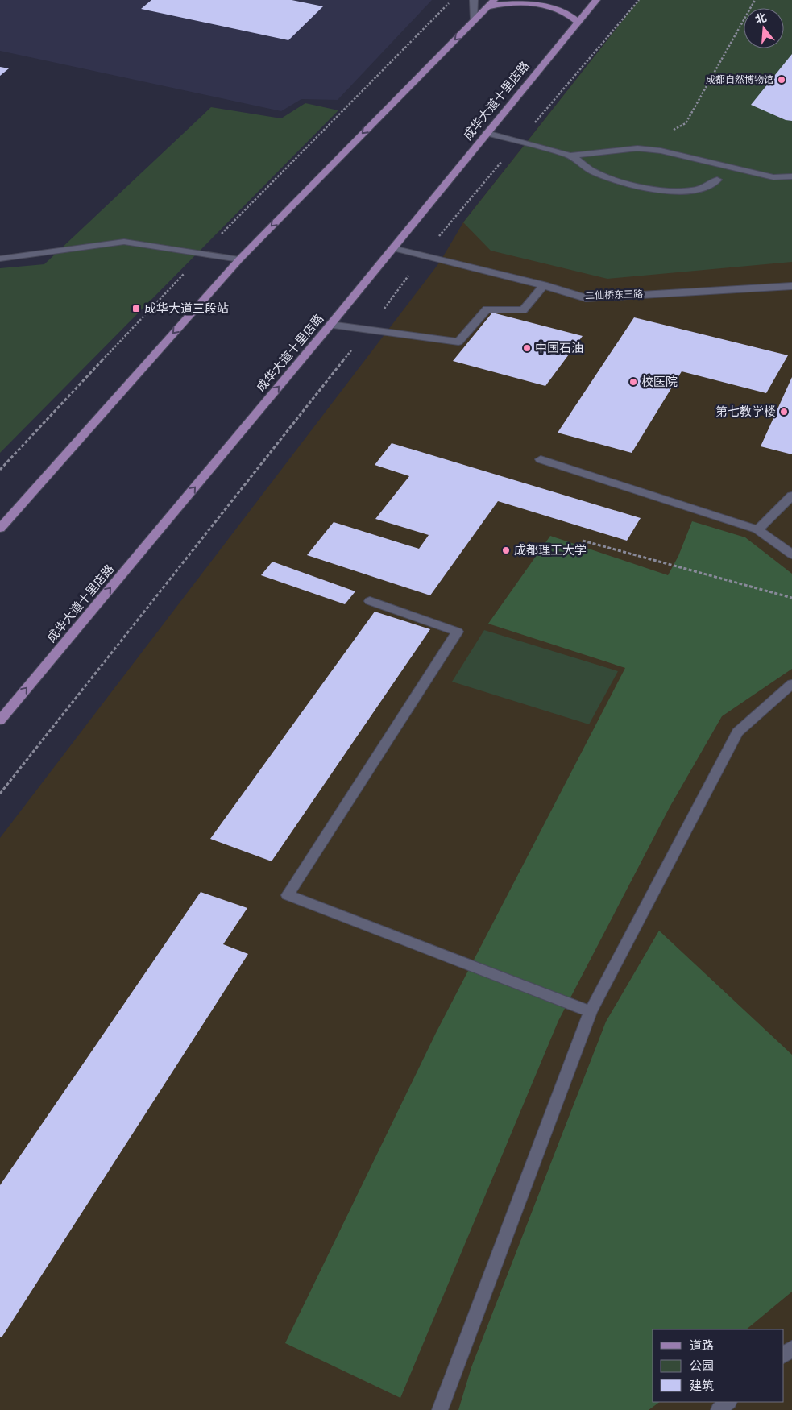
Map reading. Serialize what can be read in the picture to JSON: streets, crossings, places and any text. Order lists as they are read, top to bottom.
{
  "streets": {
    "main road": ["成华大道十里店路"],
    "street": ["二仙桥东三路"]
  },
  "crossings": [
    ["成华大道十里店路", "二仙桥东三路"]
  ],
  "one_way": ["成华大道十里店路"],
  "places": {
    "other": [
      "成都自然博物馆",
      "中国石油",
      "校医院",
      "第七教学楼",
      "成都理工大学"
    ],
    "transit": ["成华大道三段站"]
  },
  "legend": ["道路", "公园", "建筑"],
  "north": "top"
}
